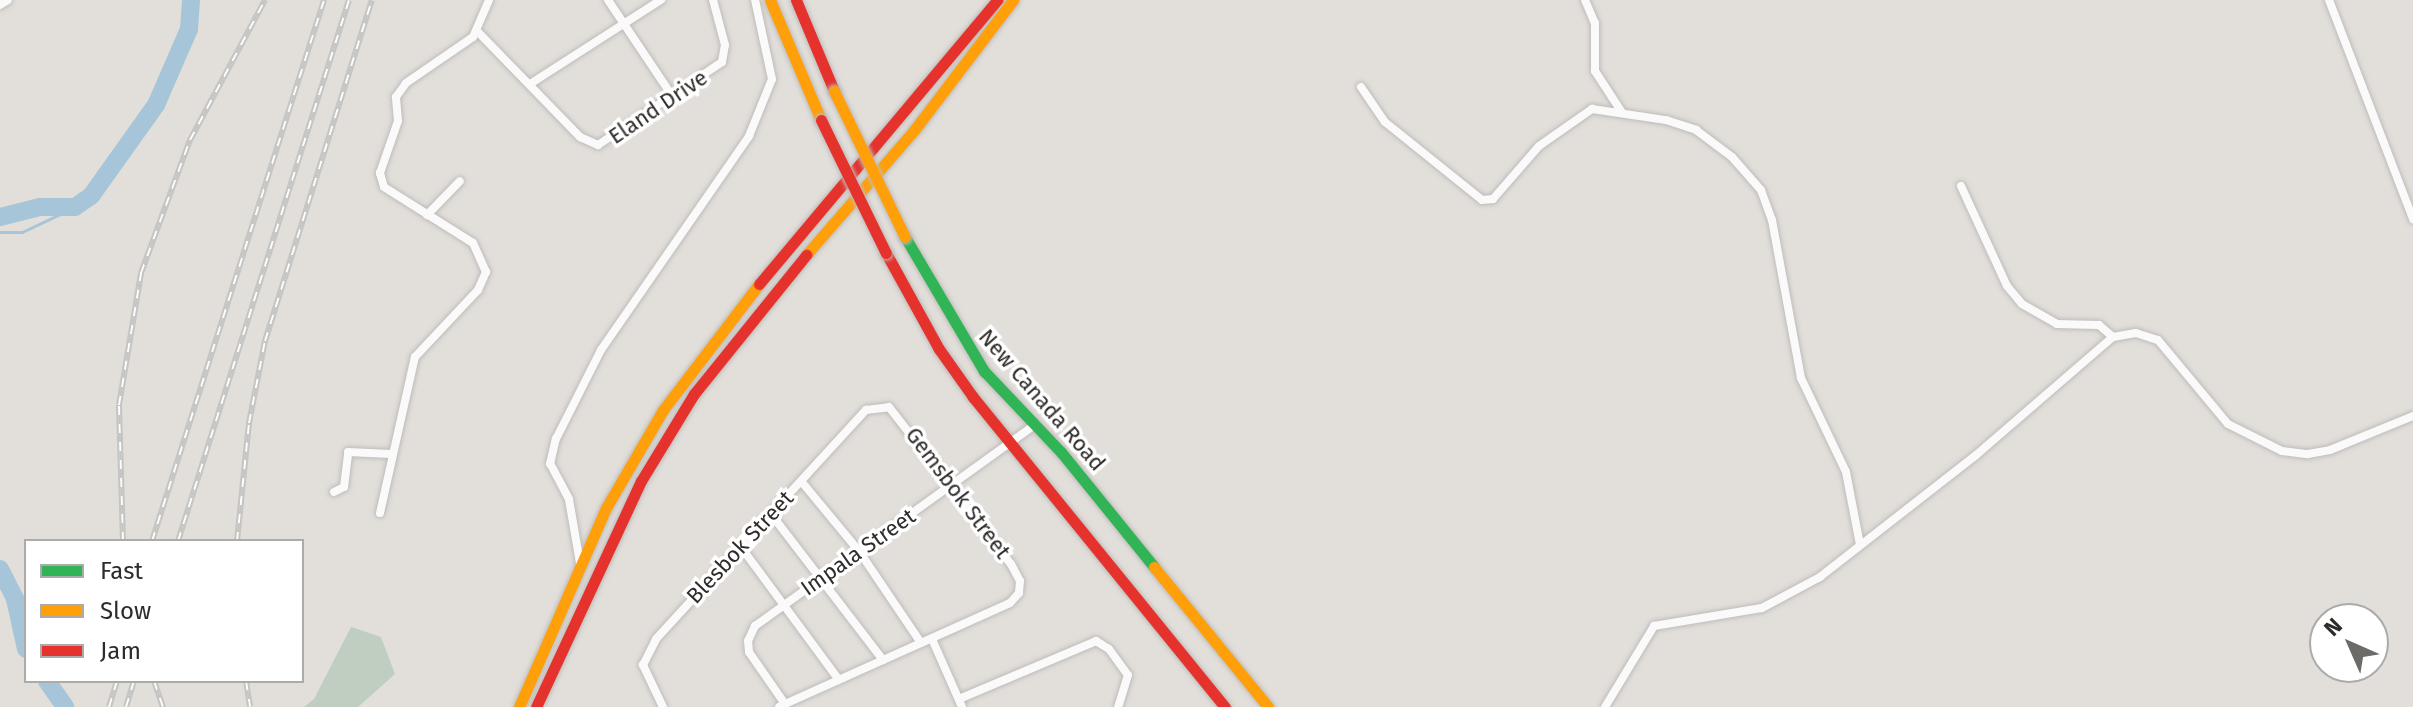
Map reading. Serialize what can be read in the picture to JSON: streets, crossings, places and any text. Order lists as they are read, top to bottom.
{
  "streets": {
    "main road": ["New Canada Road"],
    "street": [
      "Eland Drive",
      "Gemsbok Street",
      "Blesbok Street",
      "Impala Street"
    ]
  },
  "crossings": [
    ["New Canada Road", "Impala Street"],
    ["Gemsbok Street", "Blesbok Street"],
    ["Gemsbok Street", "Impala Street"]
  ],
  "legend": ["Fast", "Slow", "Jam"],
  "north": "top left"
}
